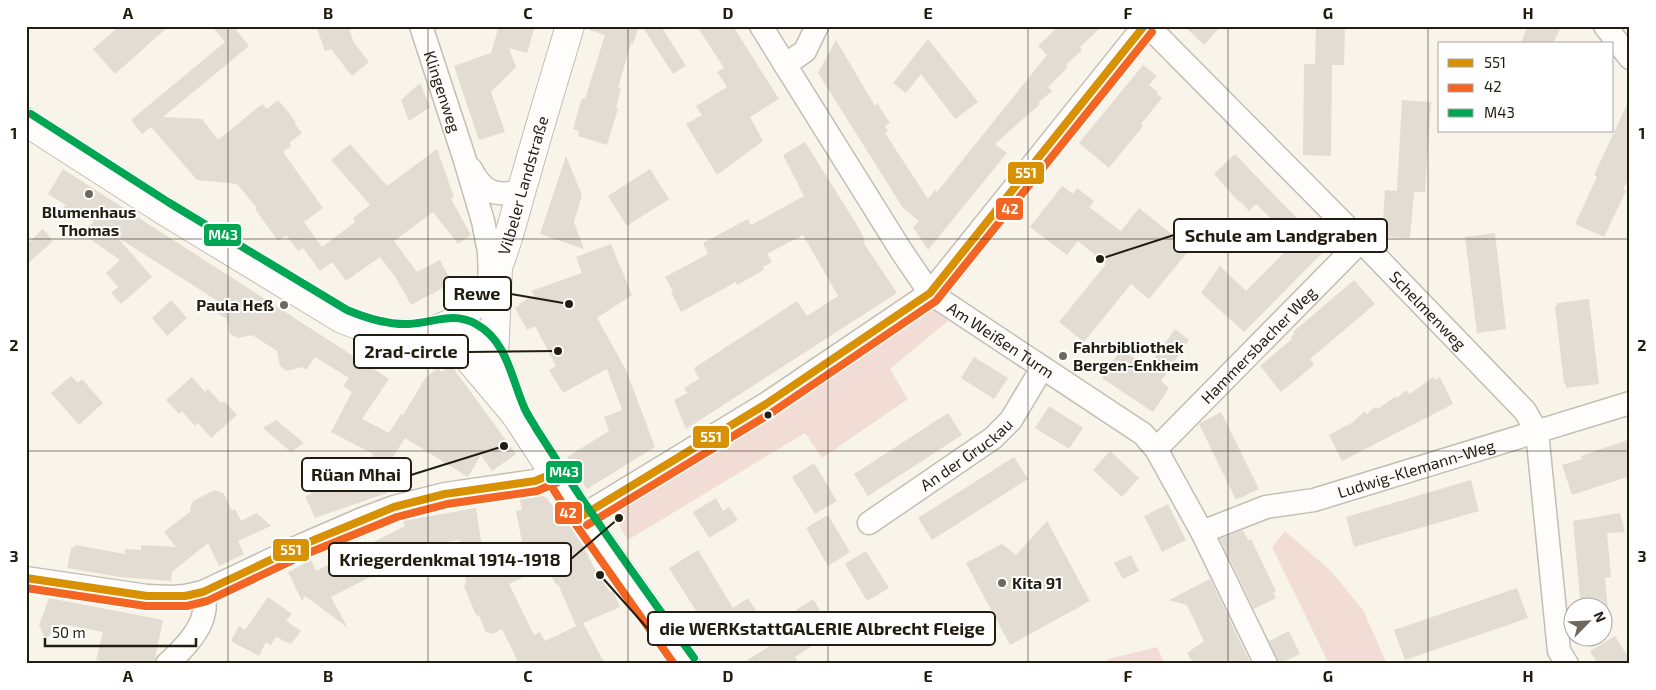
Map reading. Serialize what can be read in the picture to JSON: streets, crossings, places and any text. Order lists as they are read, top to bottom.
{
  "streets": {
    "main road": ["Vilbeler Landstraße"],
    "street": [
      "Klingenweg",
      "Schelmenweg",
      "Am Weißen Turm",
      "Hammersbacher Weg",
      "An der Gruckau",
      "Ludwig-Klemann-Weg"
    ]
  },
  "crossings": [
    ["Klingenweg", "Vilbeler Landstraße"],
    ["Schelmenweg", "Hammersbacher Weg"],
    ["Schelmenweg", "Ludwig-Klemann-Weg"],
    ["Am Weißen Turm", "Hammersbacher Weg"],
    ["Am Weißen Turm", "An der Gruckau"],
    ["Am Weißen Turm", "Ludwig-Klemann-Weg"]
  ],
  "places": [
    "Blumenhaus Thomas",
    "Schule am Landgraben",
    "Rewe",
    "Paula Heß",
    "2rad-circle",
    "Fahrbibliothek Bergen-Enkheim",
    "Rüan Mhai",
    "Kriegerdenkmal 1914-1918",
    "die WERKstattGALERIE Albrecht Fleige",
    "Kita 91"
  ],
  "lines": ["transit line 551", "transit line 42", "transit line M43"],
  "legend": ["551", "42", "M43"],
  "scale_bar": "50 m",
  "north": "top right",
  "grid": {
    "columns": [
      "A",
      "B",
      "C",
      "D",
      "E",
      "F",
      "G",
      "H"
    ],
    "rows": ["1", "2", "3"]
  }
}
